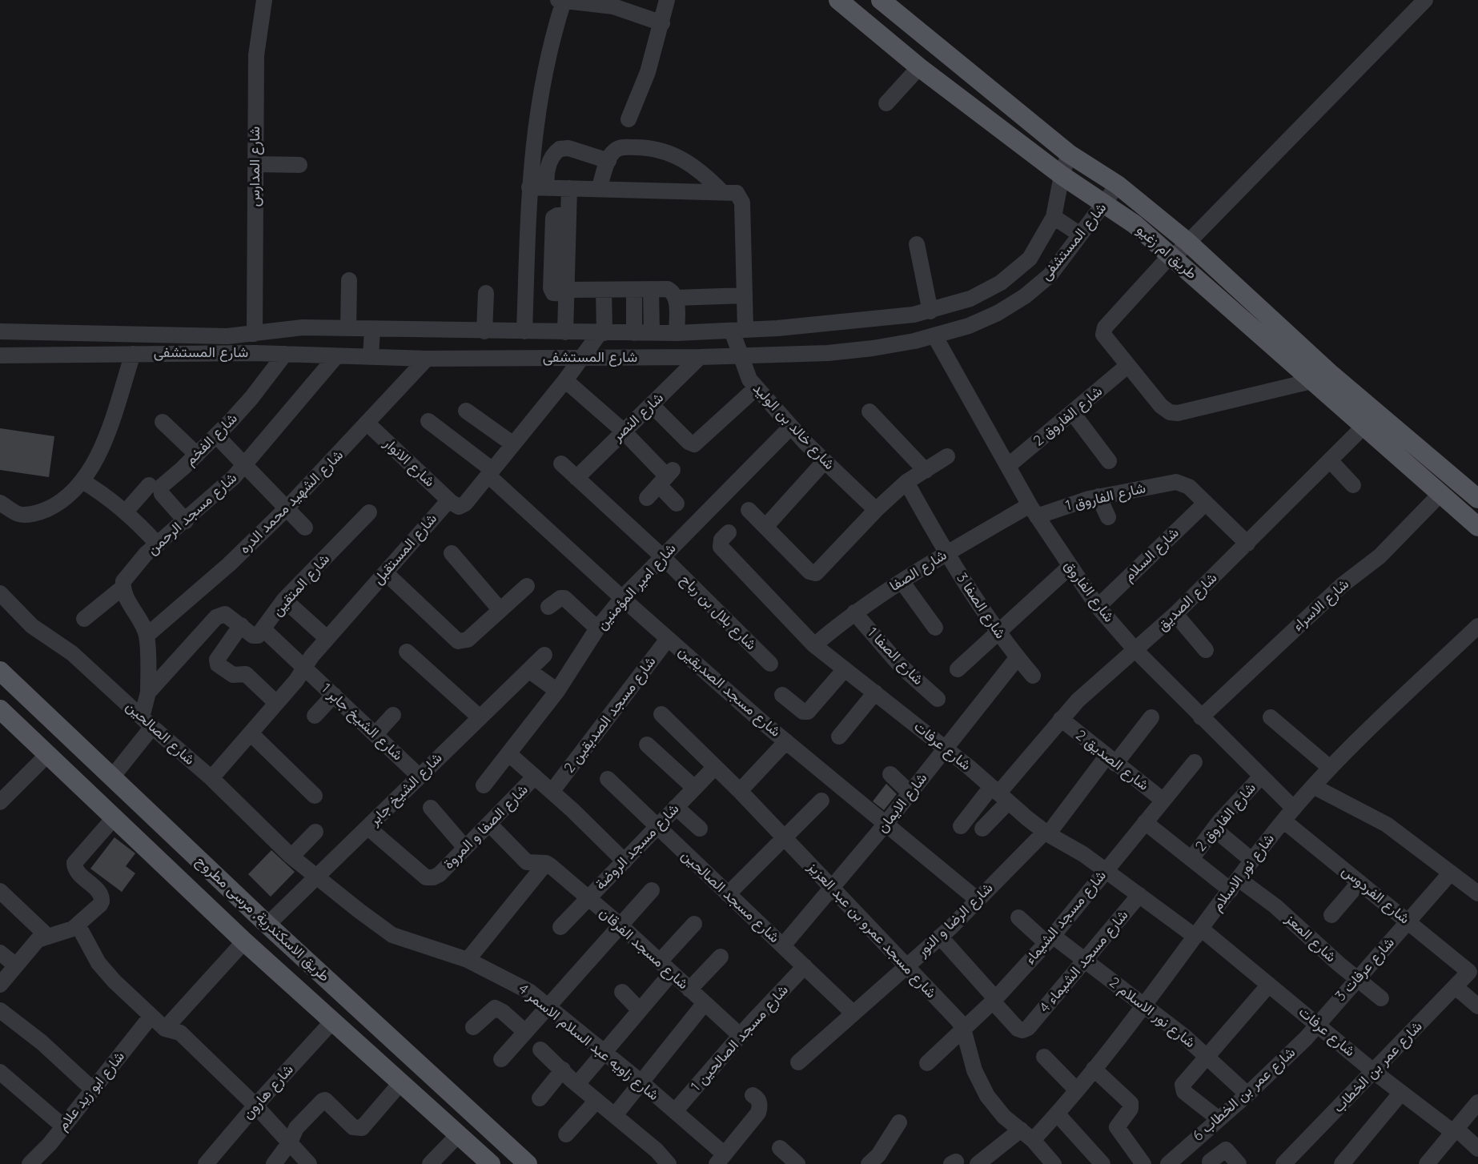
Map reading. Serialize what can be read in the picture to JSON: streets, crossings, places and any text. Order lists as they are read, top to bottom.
{
  "streets": {
    "main road": ["طريق ام زغيو", "طريق الاسكندرية, مرسى مطروح"],
    "street": [
      "شارع المدارس",
      "شارع المستشفى",
      "شارع الفاروق 2",
      "شارع النصر",
      "شارع خالد بن الوليد",
      "شارع الفخم",
      "شارع الانوار",
      "شارع الفاروق 1",
      "شارع الشهيد محمد الدره",
      "شارع مسجد الرحمن",
      "شارع المستقبل",
      "شارع السلام",
      "شارع الصفا",
      "شارع المتقين",
      "شارع امير المؤمنين",
      "شارع الفاروق",
      "شارع الصديق",
      "شارع الاسراء",
      "شارع الصفا 3",
      "شارع بلال بن رباح",
      "شارع الصفا 1",
      "شارع مسجد الصديقين",
      "شارع مسجد الصديقين 2",
      "شارع الشيخ جابر 1",
      "شارع الصالحين",
      "شارع عرفات",
      "شارع الصديق 2",
      "شارع الشيخ جابر",
      "شارع الايمان",
      "شارع الصفا و المروة",
      "شارع مسجد الروضة",
      "شارع نور الاسلام",
      "شارع الفردوس",
      "شارع مسجد الصالحين",
      "شارع مسجد الشيماء",
      "شارع الرضا و النور",
      "شارع مسجد عمرو بن عبد العزيز",
      "شارع المعز",
      "شارع مسجد الفرقان",
      "شارع مسجد الشيماء 4",
      "شارع عرفات 3",
      "شارع نور الاسلام 2",
      "شارع مسجد الصالحين 1",
      "شارع زاويه عبد السلام الاسمر 4",
      "شارع عمر بن الخطاب",
      "شارع ابو زيد علام",
      "شارع هارون",
      "شارع عمر بن الخطاب 6"
    ]
  },
  "crossings": [
    ["شارع المدارس", "شارع المستشفى"],
    ["شارع المستشفى", "طريق ام زغيو"],
    ["شارع المستشفى", "شارع النصر"],
    ["شارع المستشفى", "شارع خالد بن الوليد"],
    ["شارع المستشفى", "شارع الفخم"],
    ["شارع المستشفى", "شارع الشهيد محمد الدره"],
    ["شارع المستشفى", "شارع مسجد الرحمن"],
    ["شارع المستشفى", "شارع المستقبل"],
    ["شارع المستشفى", "شارع الفاروق"],
    ["طريق ام زغيو", "شارع الصديق"],
    ["طريق ام زغيو", "شارع الاسراء"],
    ["شارع الفاروق 2", "شارع الفاروق"],
    ["شارع الفاروق 2", "شارع المعز"],
    ["شارع النصر", "شارع بلال بن رباح"],
    ["شارع خالد بن الوليد", "شارع امير المؤمنين"],
    ["شارع الفخم", "شارع مسجد الرحمن"],
    ["شارع الانوار", "شارع الشهيد محمد الدره"],
    ["شارع الانوار", "شارع المستقبل"],
    ["شارع الفاروق 1", "شارع السلام"],
    ["شارع الفاروق 1", "شارع الصفا"],
    ["شارع الفاروق 1", "شارع الفاروق"],
    ["شارع المستقبل", "شارع مسجد الصديقين"],
    ["شارع المستقبل", "شارع الشيخ جابر 1"],
    ["شارع المستقبل", "شارع الصالحين"],
    ["شارع السلام", "شارع الفاروق"],
    ["شارع الصفا", "شارع الفاروق"],
    ["شارع الصفا", "شارع الصفا 3"],
    ["شارع الصفا", "شارع الصفا 1"],
    ["شارع الصفا", "شارع عرفات"],
    ["شارع المتقين", "شارع الشيخ جابر 1"],
    ["شارع المتقين", "شارع الصالحين"],
    ["شارع امير المؤمنين", "شارع بلال بن رباح"],
    ["شارع امير المؤمنين", "شارع مسجد الصديقين"],
    ["شارع الفاروق", "شارع الصديق"],
    ["شارع الفاروق", "شارع الاسراء"],
    ["شارع الفاروق", "شارع نور الاسلام"],
    ["شارع الفاروق", "شارع الفردوس"],
    ["شارع الصديق", "شارع عرفات"],
    ["شارع الصديق", "شارع الصديق 2"],
    ["شارع الصفا 3", "شارع الايمان"],
    ["شارع مسجد الصديقين", "شارع مسجد الصديقين 2"],
    ["شارع مسجد الصديقين", "شارع الايمان"],
    ["شارع مسجد الصديقين", "شارع الرضا و النور"],
    ["شارع الشيخ جابر 1", "شارع الشيخ جابر"],
    ["شارع الصالحين", "شارع الشيخ جابر"],
    ["شارع الصالحين", "شارع زاويه عبد السلام الاسمر 4"],
    ["شارع عرفات", "شارع الايمان"],
    ["شارع عرفات", "شارع نور الاسلام"],
    ["شارع عرفات", "شارع مسجد الشيماء"],
    ["شارع عرفات", "شارع الرضا و النور"],
    ["شارع عرفات", "شارع مسجد الشيماء 4"],
    ["شارع عرفات", "شارع عرفات 3"],
    ["شارع عرفات", "شارع عمر بن الخطاب"],
    ["شارع عرفات", "شارع عمر بن الخطاب 6"],
    ["شارع الصديق 2", "شارع مسجد الشيماء"],
    ["شارع الصديق 2", "شارع الرضا و النور"],
    ["شارع الشيخ جابر", "شارع الصفا و المروة"],
    ["شارع الشيخ جابر", "طريق الاسكندرية, مرسى مطروح"],
    ["شارع الشيخ جابر", "شارع زاويه عبد السلام الاسمر 4"],
    ["شارع الايمان", "شارع مسجد الصالحين"],
    ["شارع الايمان", "شارع مسجد عمرو بن عبد العزيز"],
    ["شارع الصفا و المروة", "شارع مسجد الفرقان"],
    ["شارع مسجد الروضة", "شارع مسجد الصالحين"],
    ["شارع مسجد الروضة", "شارع مسجد عمرو بن عبد العزيز"],
    ["شارع مسجد الروضة", "شارع مسجد الفرقان"],
    ["شارع نور الاسلام", "شارع الفردوس"],
    ["شارع نور الاسلام", "شارع مسجد عمرو بن عبد العزيز"],
    ["شارع نور الاسلام", "شارع المعز"],
    ["شارع نور الاسلام", "شارع نور الاسلام 2"],
    ["شارع الفردوس", "شارع عرفات 3"],
    ["شارع الفردوس", "شارع عمر بن الخطاب"],
    ["شارع مسجد الصالحين", "شارع الرضا و النور"],
    ["شارع مسجد الصالحين", "شارع مسجد الصالحين 1"],
    ["شارع مسجد الشيماء", "شارع مسجد عمرو بن عبد العزيز"],
    ["شارع مسجد الشيماء", "شارع المعز"],
    ["شارع مسجد الشيماء", "شارع مسجد الشيماء 4"],
    ["شارع مسجد الشيماء", "شارع نور الاسلام 2"],
    ["طريق الاسكندرية, مرسى مطروح", "شارع هارون"],
    ["شارع الرضا و النور", "شارع مسجد عمرو بن عبد العزيز"],
    ["شارع المعز", "شارع عرفات 3"],
    ["شارع مسجد الفرقان", "شارع مسجد الصالحين 1"],
    ["شارع مسجد الشيماء 4", "شارع نور الاسلام 2"],
    ["شارع عرفات 3", "شارع عمر بن الخطاب 6"],
    ["شارع نور الاسلام 2", "شارع عمر بن الخطاب 6"],
    ["شارع مسجد الصالحين 1", "شارع زاويه عبد السلام الاسمر 4"]
  ]
}
